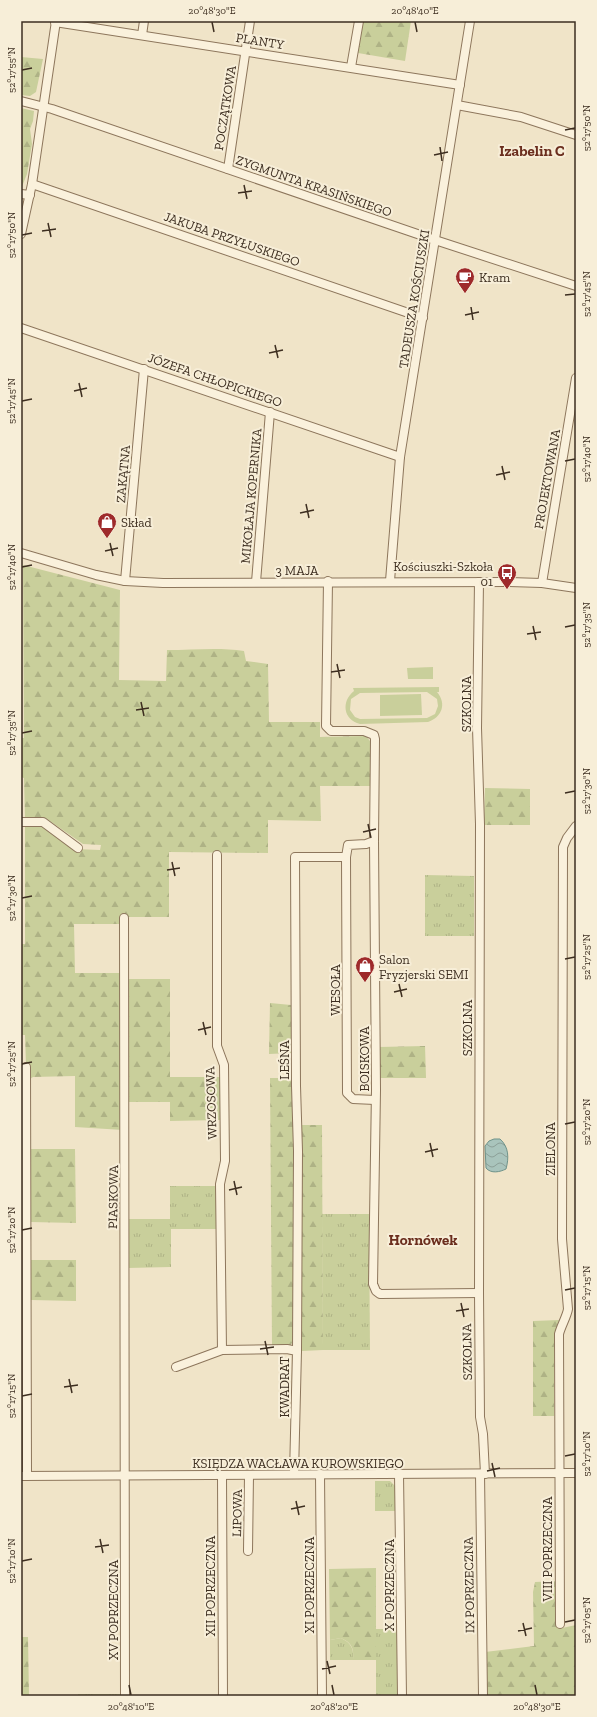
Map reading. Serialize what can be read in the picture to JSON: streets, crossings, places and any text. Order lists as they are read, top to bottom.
{
  "streets": {
    "street": [
      "PLANTY",
      "POCZĄTKOWA",
      "ZYGMUNTA KRASIŃSKIEGO",
      "JAKUBA PRZYŁUSKIEGO",
      "TADEUSZA KOŚCIUSZKI",
      "JÓZEFA CHŁOPICKIEGO",
      "ZAKĄTNA",
      "PROJEKTOWANA",
      "MIKOŁAJA KOPERNIKA",
      "3 MAJA",
      "SZKOLNA",
      "WESOŁA",
      "BOISKOWA",
      "LEŚNA",
      "WRZOSOWA",
      "ZIELONA",
      "PIASKOWA",
      "KWADRAT",
      "KSIĘDZA WACŁAWA KUROWSKIEGO",
      "LIPOWA",
      "VIII POPRZECZNA",
      "XI POPRZECZNA",
      "X POPRZECZNA",
      "IX POPRZECZNA",
      "XII POPRZECZNA",
      "XV POPRZECZNA"
    ]
  },
  "crossings": [
    ["PLANTY", "POCZĄTKOWA"],
    ["PLANTY", "TADEUSZA KOŚCIUSZKI"],
    ["POCZĄTKOWA", "ZYGMUNTA KRASIŃSKIEGO"],
    ["ZYGMUNTA KRASIŃSKIEGO", "TADEUSZA KOŚCIUSZKI"],
    ["JAKUBA PRZYŁUSKIEGO", "TADEUSZA KOŚCIUSZKI"],
    ["TADEUSZA KOŚCIUSZKI", "JÓZEFA CHŁOPICKIEGO"],
    ["TADEUSZA KOŚCIUSZKI", "3 MAJA"],
    ["JÓZEFA CHŁOPICKIEGO", "ZAKĄTNA"],
    ["JÓZEFA CHŁOPICKIEGO", "MIKOŁAJA KOPERNIKA"],
    ["ZAKĄTNA", "3 MAJA"],
    ["PROJEKTOWANA", "3 MAJA"],
    ["MIKOŁAJA KOPERNIKA", "3 MAJA"],
    ["3 MAJA", "SZKOLNA"],
    ["3 MAJA", "BOISKOWA"],
    ["SZKOLNA", "BOISKOWA"],
    ["SZKOLNA", "KSIĘDZA WACŁAWA KUROWSKIEGO"],
    ["SZKOLNA", "IX POPRZECZNA"],
    ["WESOŁA", "BOISKOWA"],
    ["WESOŁA", "LEŚNA"],
    ["LEŚNA", "KWADRAT"],
    ["WRZOSOWA", "KWADRAT"],
    ["ZIELONA", "KSIĘDZA WACŁAWA KUROWSKIEGO"],
    ["ZIELONA", "VIII POPRZECZNA"],
    ["PIASKOWA", "KSIĘDZA WACŁAWA KUROWSKIEGO"],
    ["PIASKOWA", "XV POPRZECZNA"],
    ["KWADRAT", "KSIĘDZA WACŁAWA KUROWSKIEGO"],
    ["KSIĘDZA WACŁAWA KUROWSKIEGO", "LIPOWA"],
    ["KSIĘDZA WACŁAWA KUROWSKIEGO", "VIII POPRZECZNA"],
    ["KSIĘDZA WACŁAWA KUROWSKIEGO", "XI POPRZECZNA"],
    ["KSIĘDZA WACŁAWA KUROWSKIEGO", "X POPRZECZNA"],
    ["KSIĘDZA WACŁAWA KUROWSKIEGO", "IX POPRZECZNA"],
    ["KSIĘDZA WACŁAWA KUROWSKIEGO", "XII POPRZECZNA"],
    ["KSIĘDZA WACŁAWA KUROWSKIEGO", "XV POPRZECZNA"]
  ],
  "districts": ["Izabelin C", "Hornówek"],
  "places": {
    "cafe": ["Kram"],
    "shop": ["Skład", "Salon Fryzjerski SEMI"],
    "bus stop": ["Kościuszki-Szkoła 01"]
  },
  "coordinates": [
    "20°48'30\"E",
    "20°48'40\"E",
    "52°17'55\"N",
    "52°17'50\"N",
    "52°17'45\"N",
    "52°17'40\"N",
    "52°17'35\"N",
    "52°17'30\"N",
    "52°17'25\"N",
    "52°17'20\"N",
    "52°17'15\"N",
    "52°17'10\"N",
    "52°17'05\"N",
    "20°48'10\"E",
    "20°48'20\"E"
  ]
}
